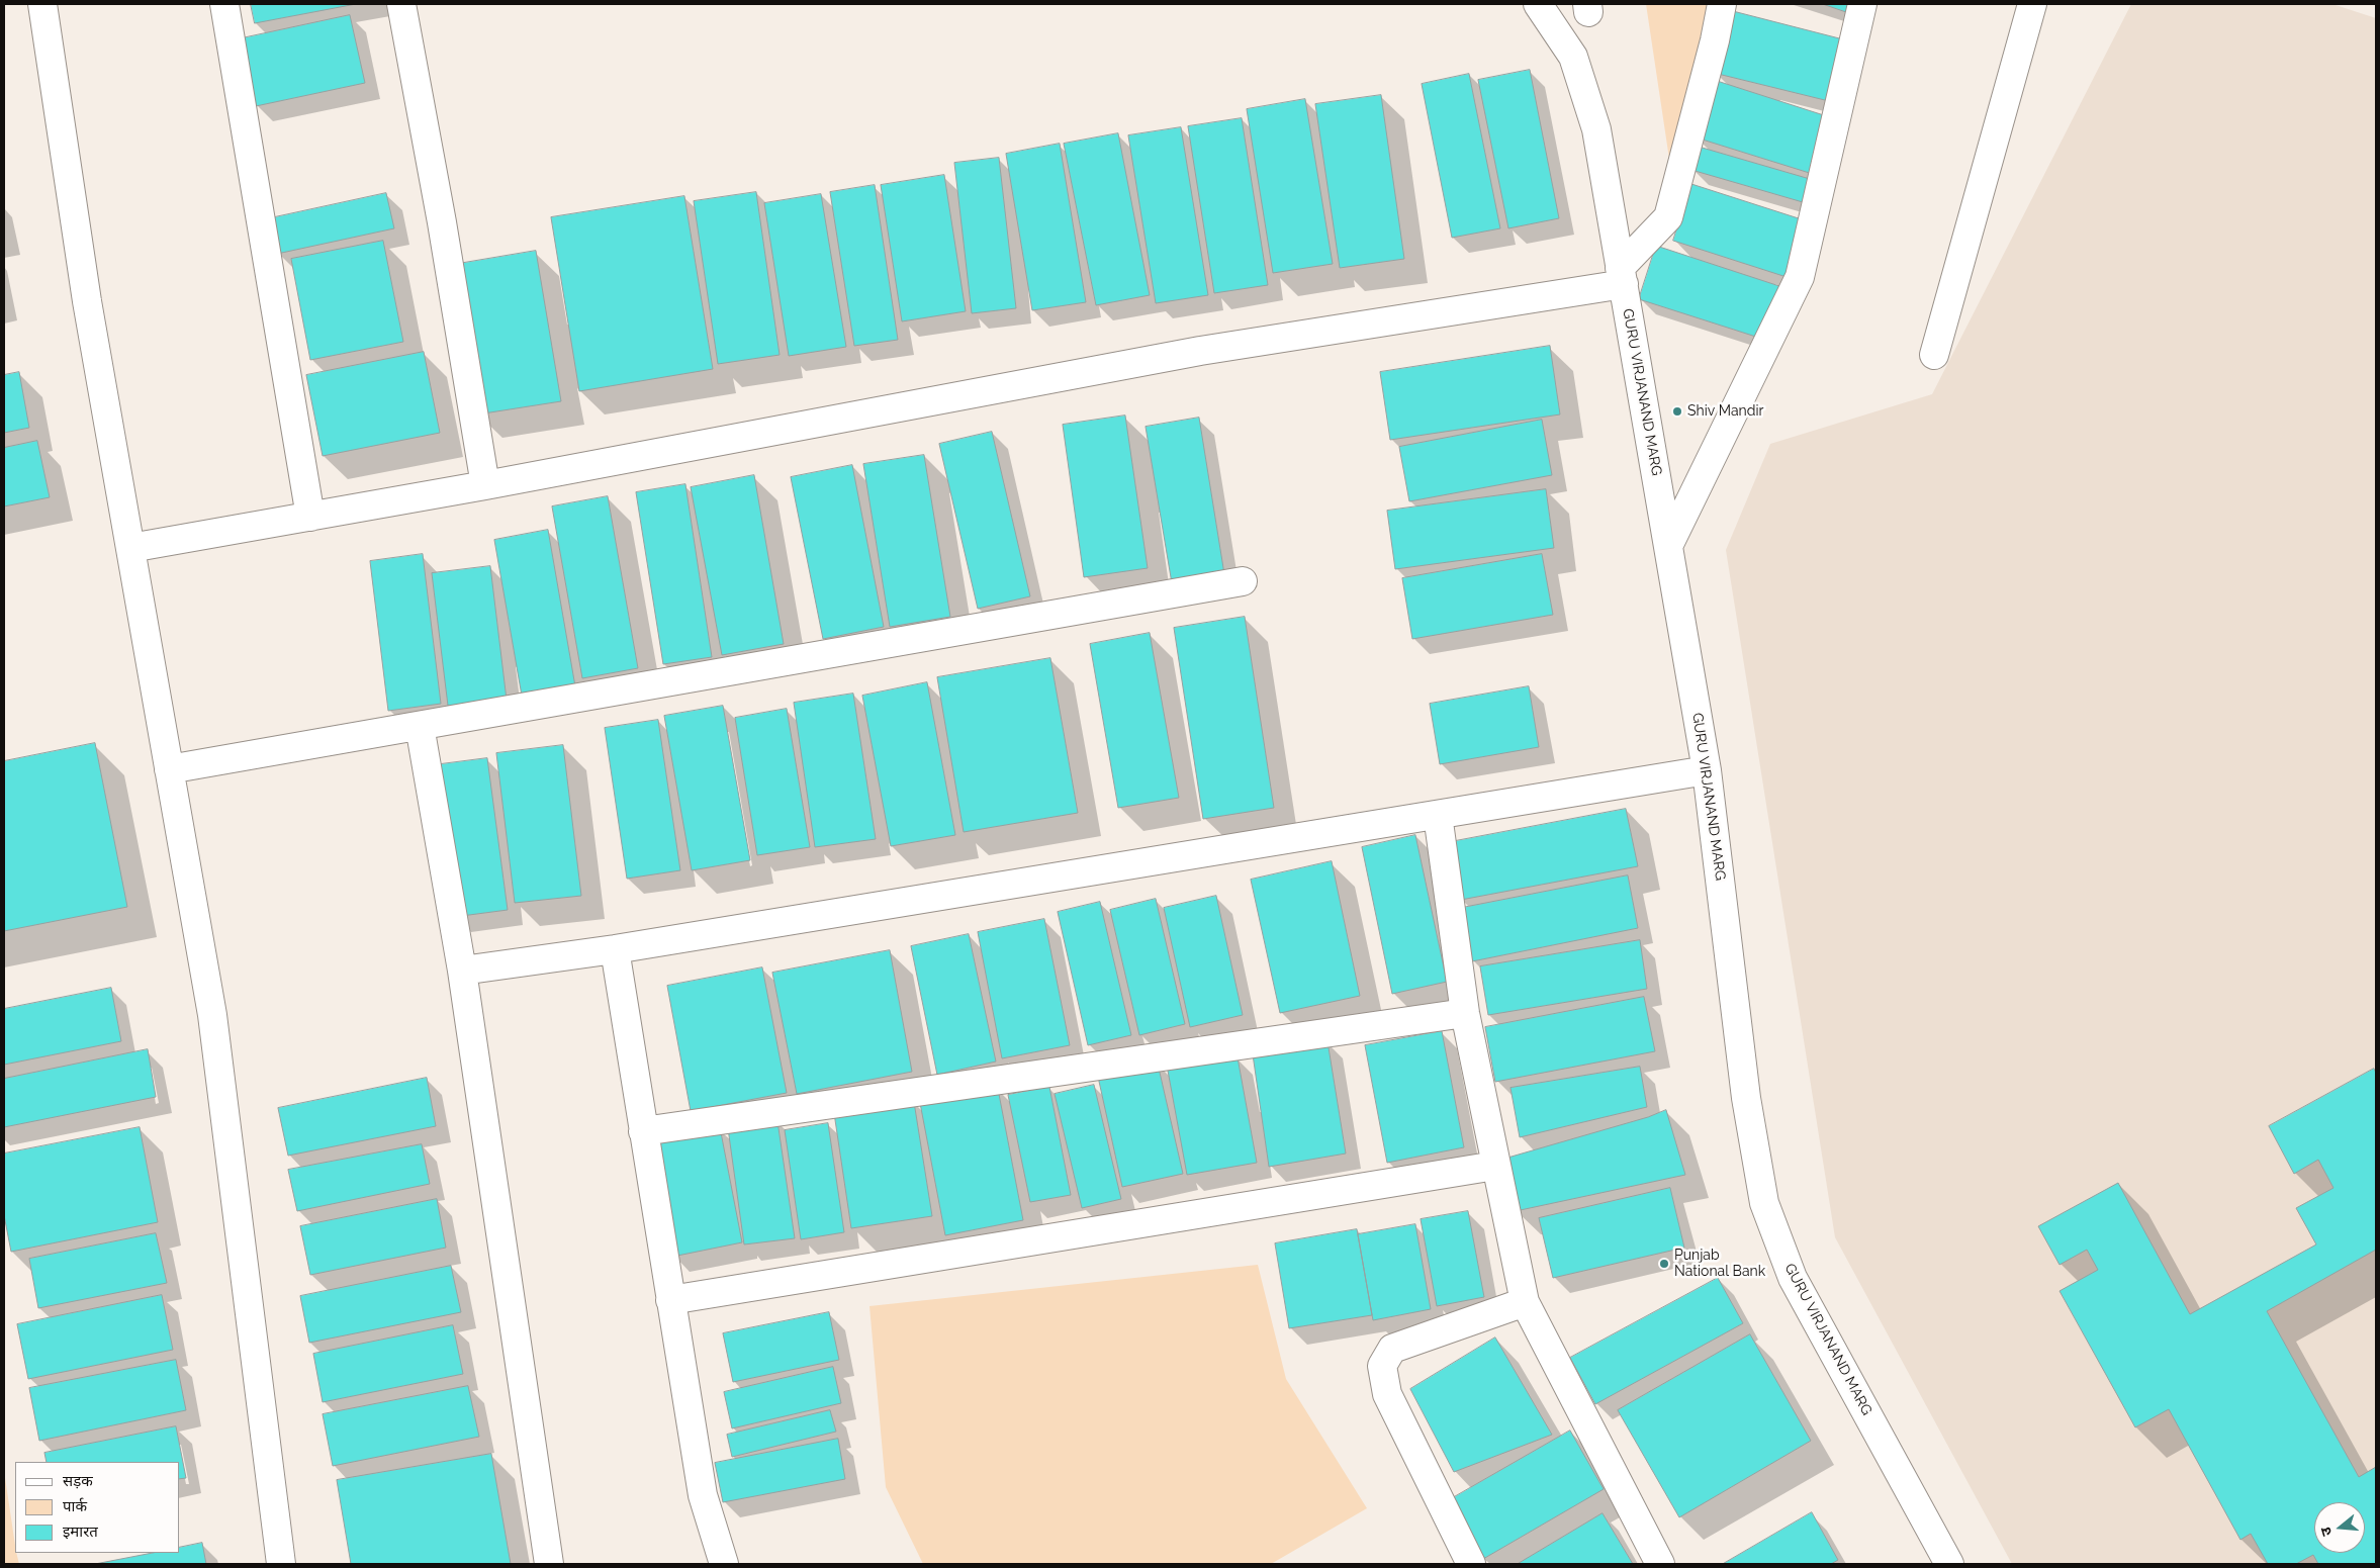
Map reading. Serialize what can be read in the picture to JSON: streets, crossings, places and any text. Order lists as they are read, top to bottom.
{
  "streets": {
    "street": ["GURU VIRJANAND MARG"]
  },
  "places": ["Shiv Mandir", "Punjab National Bank"],
  "legend": ["सड़क", "पार्क", "इमारत"],
  "north": "left"
}
